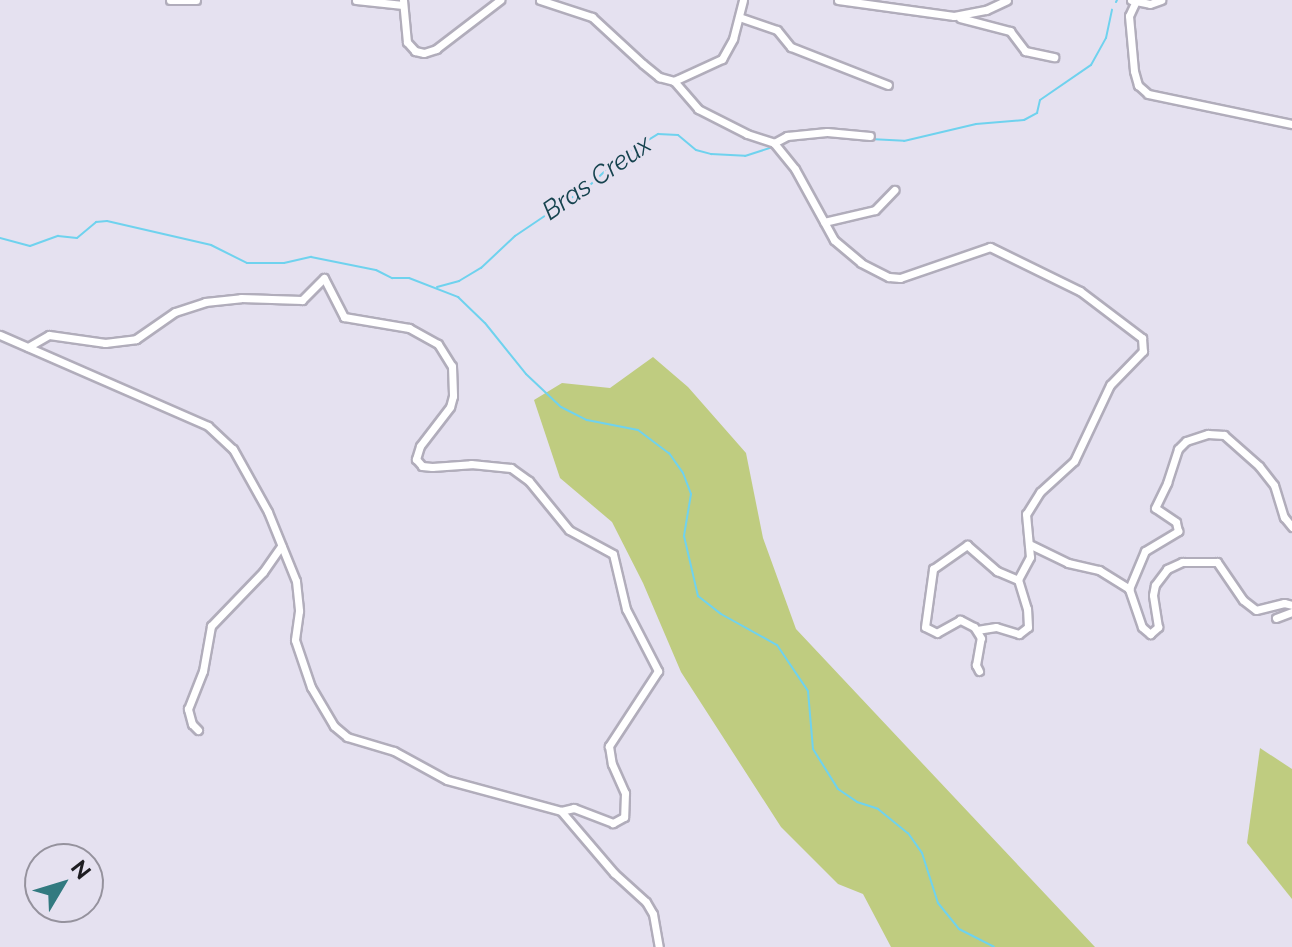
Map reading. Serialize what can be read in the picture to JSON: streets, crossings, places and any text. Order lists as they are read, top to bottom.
{
  "water": ["Bras Creux"],
  "north": "top right"
}
